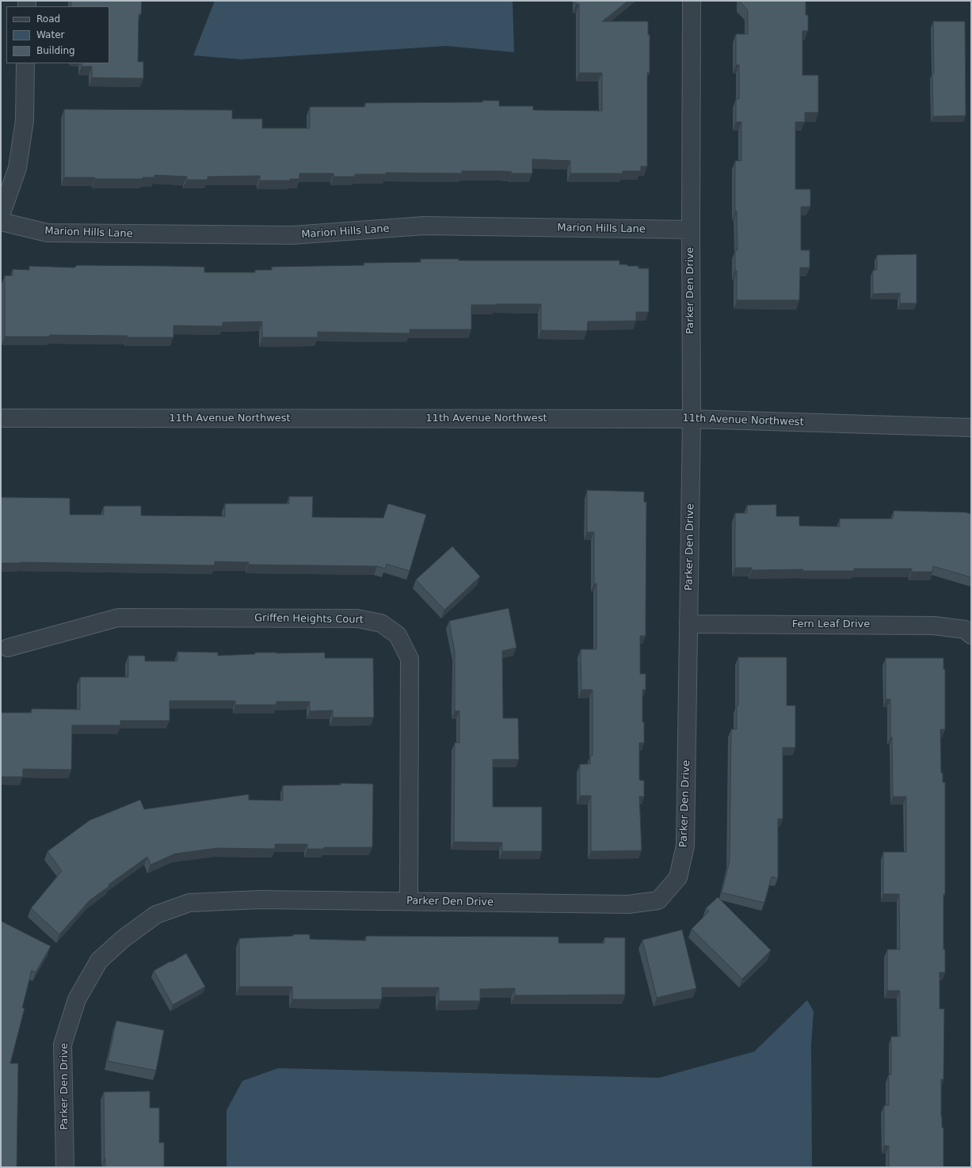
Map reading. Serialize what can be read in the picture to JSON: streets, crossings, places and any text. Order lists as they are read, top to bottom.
{
  "streets": {
    "street": [
      "Marion Hills Lane",
      "Parker Den Drive",
      "11th Avenue Northwest",
      "Griffen Heights Court",
      "Fern Leaf Drive"
    ]
  },
  "crossings": [
    ["Marion Hills Lane", "Parker Den Drive"],
    ["Parker Den Drive", "11th Avenue Northwest"],
    ["Parker Den Drive", "Griffen Heights Court"],
    ["Parker Den Drive", "Fern Leaf Drive"]
  ],
  "legend": ["Road", "Water", "Building"]
}
